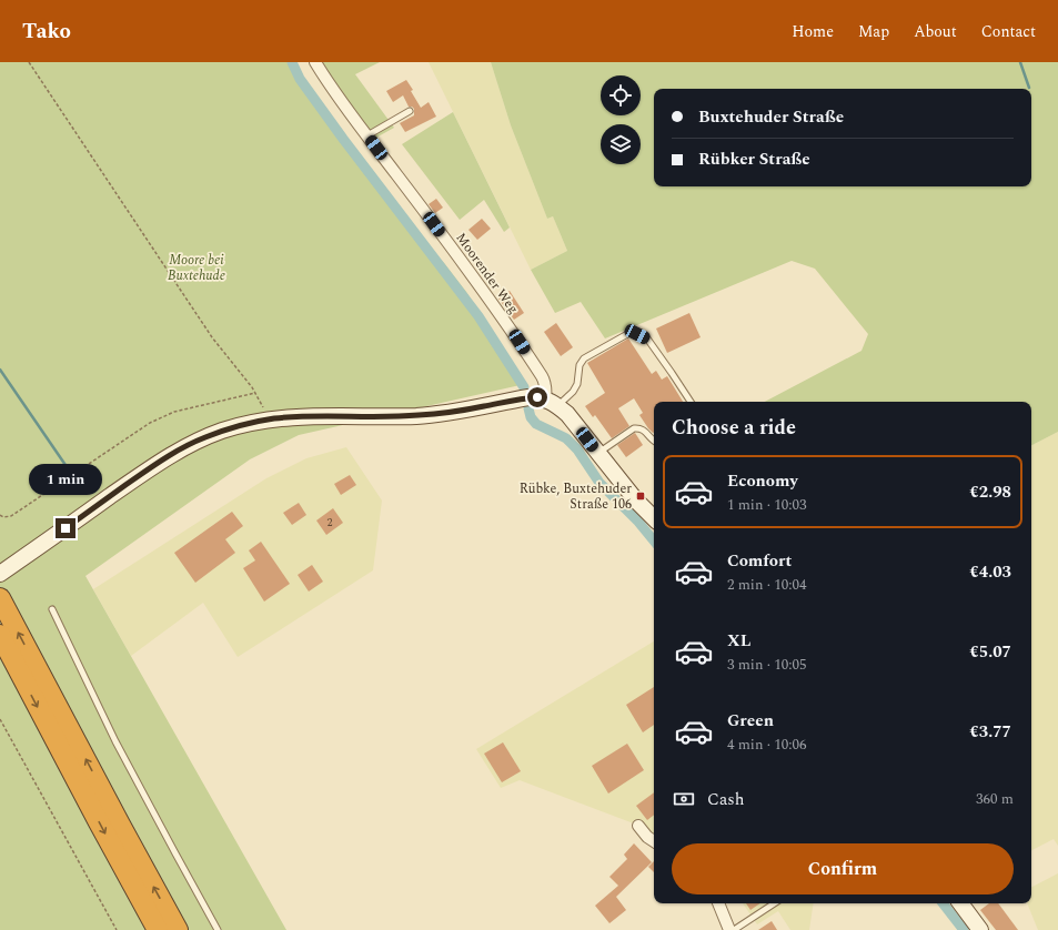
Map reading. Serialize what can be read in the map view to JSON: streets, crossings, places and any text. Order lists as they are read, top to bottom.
{
  "streets": {
    "street": ["Moorender Weg"]
  },
  "parks": ["Moore bei Buxtehude"],
  "places": {
    "transit": ["Rübke, Buxtehuder Straße 106"]
  },
  "house_numbers": ["2"],
  "page": {
    "header": "Tako",
    "nav": [
      "Home",
      "Map",
      "About",
      "Contact"
    ],
    "banner": ["Buxtehuder Straße", "Rübker Straße"],
    "heading": "Choose a ride",
    "list": [
      {
        "name": "Economy",
        "note": "1 min · 10:03",
        "value": "€2.98"
      },
      {
        "name": "Comfort",
        "note": "2 min · 10:04",
        "value": "€4.03"
      },
      {
        "name": "XL",
        "note": "3 min · 10:05",
        "value": "€5.07"
      },
      {
        "name": "Green",
        "note": "4 min · 10:06",
        "value": "€3.77"
      }
    ],
    "bubble": "1 min",
    "pay": ["Cash", "360 m"],
    "buttons": "Confirm"
  }
}
